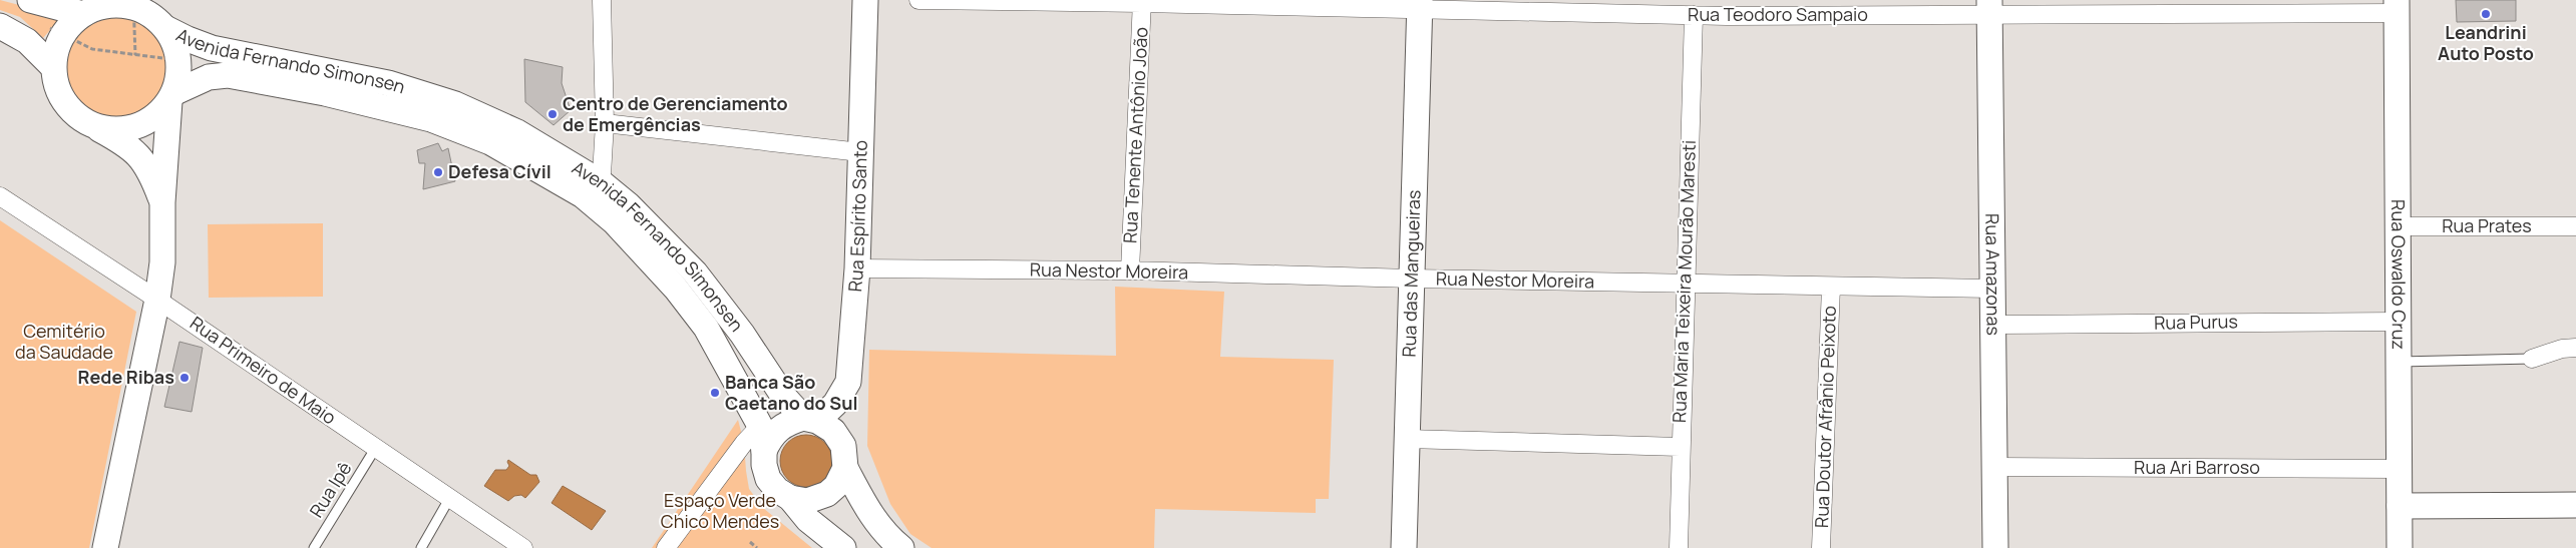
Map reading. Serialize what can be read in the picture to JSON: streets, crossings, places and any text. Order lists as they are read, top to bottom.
{
  "streets": {
    "main road": [
      "Avenida Fernando Simonsen",
      "Rua Espírito Santo",
      "Rua das Mangueiras",
      "Rua Amazonas",
      "Rua Oswaldo Cruz"
    ],
    "street": [
      "Rua Teodoro Sampaio",
      "Rua Tenente Antônio João",
      "Rua Prates",
      "Rua Nestor Moreira",
      "Rua Maria Teixeira Mourão Maresti",
      "Rua Purus",
      "Rua Primeiro de Maio",
      "Rua Doutor Afrânio Peixoto",
      "Rua Ari Barroso"
    ],
    "lane": ["Rua Ipê"]
  },
  "crossings": [
    ["Rua Teodoro Sampaio", "Rua Tenente Antônio João"],
    ["Rua Teodoro Sampaio", "Rua das Mangueiras"],
    ["Rua Teodoro Sampaio", "Rua Amazonas"],
    ["Rua Teodoro Sampaio", "Rua Oswaldo Cruz"],
    ["Rua Teodoro Sampaio", "Rua Maria Teixeira Mourão Maresti"],
    ["Avenida Fernando Simonsen", "Rua Espírito Santo"],
    ["Rua Tenente Antônio João", "Rua Nestor Moreira"],
    ["Rua Espírito Santo", "Rua Nestor Moreira"],
    ["Rua Prates", "Rua Oswaldo Cruz"],
    ["Rua Nestor Moreira", "Rua das Mangueiras"],
    ["Rua Nestor Moreira", "Rua Amazonas"],
    ["Rua Nestor Moreira", "Rua Maria Teixeira Mourão Maresti"],
    ["Rua Nestor Moreira", "Rua Doutor Afrânio Peixoto"],
    ["Rua Amazonas", "Rua Purus"],
    ["Rua Amazonas", "Rua Ari Barroso"],
    ["Rua Oswaldo Cruz", "Rua Purus"],
    ["Rua Oswaldo Cruz", "Rua Ari Barroso"],
    ["Rua Primeiro de Maio", "Rua Ipê"]
  ],
  "parks": ["Cemitério da Saudade", "Espaço Verde Chico Mendes"],
  "places": [
    "Leandrini Auto Posto",
    "Centro de Gerenciamento de Emergências",
    "Defesa Cívil",
    "Rede Ribas",
    "Banca São Caetano do Sul"
  ]
}
